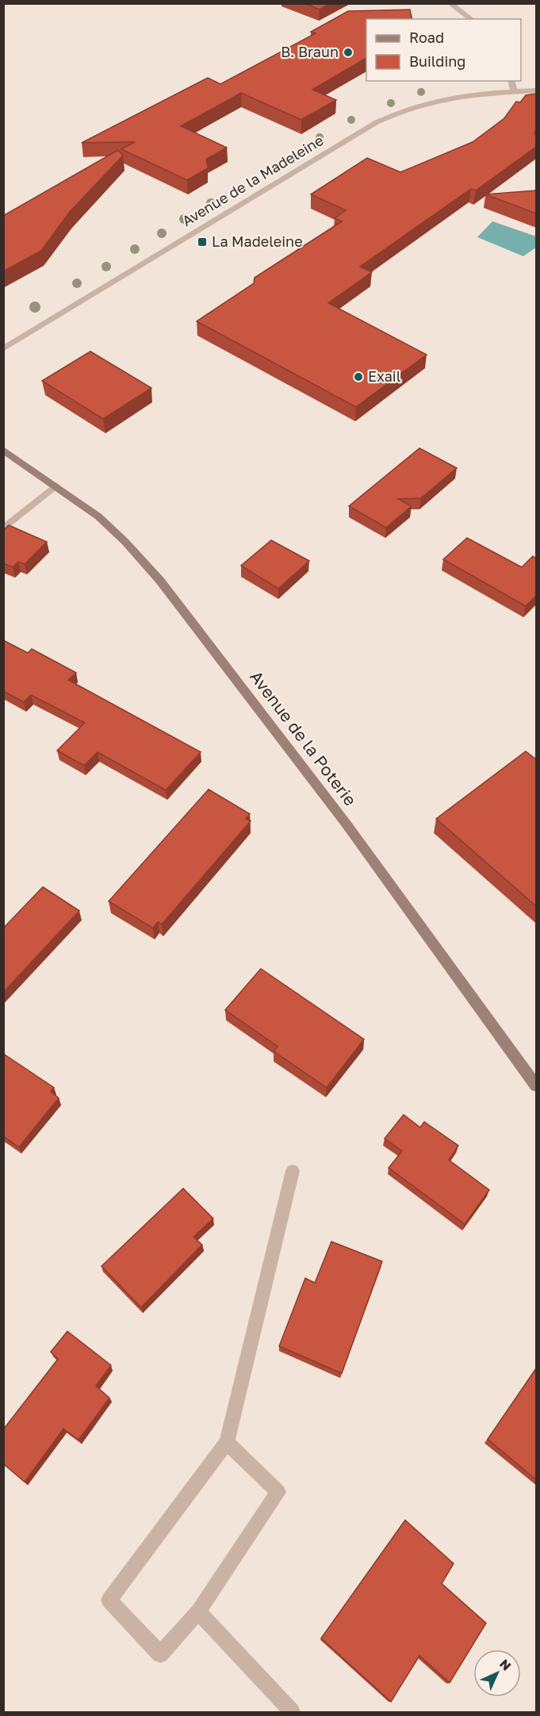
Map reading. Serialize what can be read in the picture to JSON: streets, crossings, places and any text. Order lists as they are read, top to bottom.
{
  "streets": {
    "street": ["Avenue de la Madeleine", "Avenue de la Poterie"]
  },
  "places": {
    "other": ["B. Braun", "Exail"],
    "transit": ["La Madeleine"]
  },
  "legend": ["Road", "Building"],
  "north": "top right"
}
